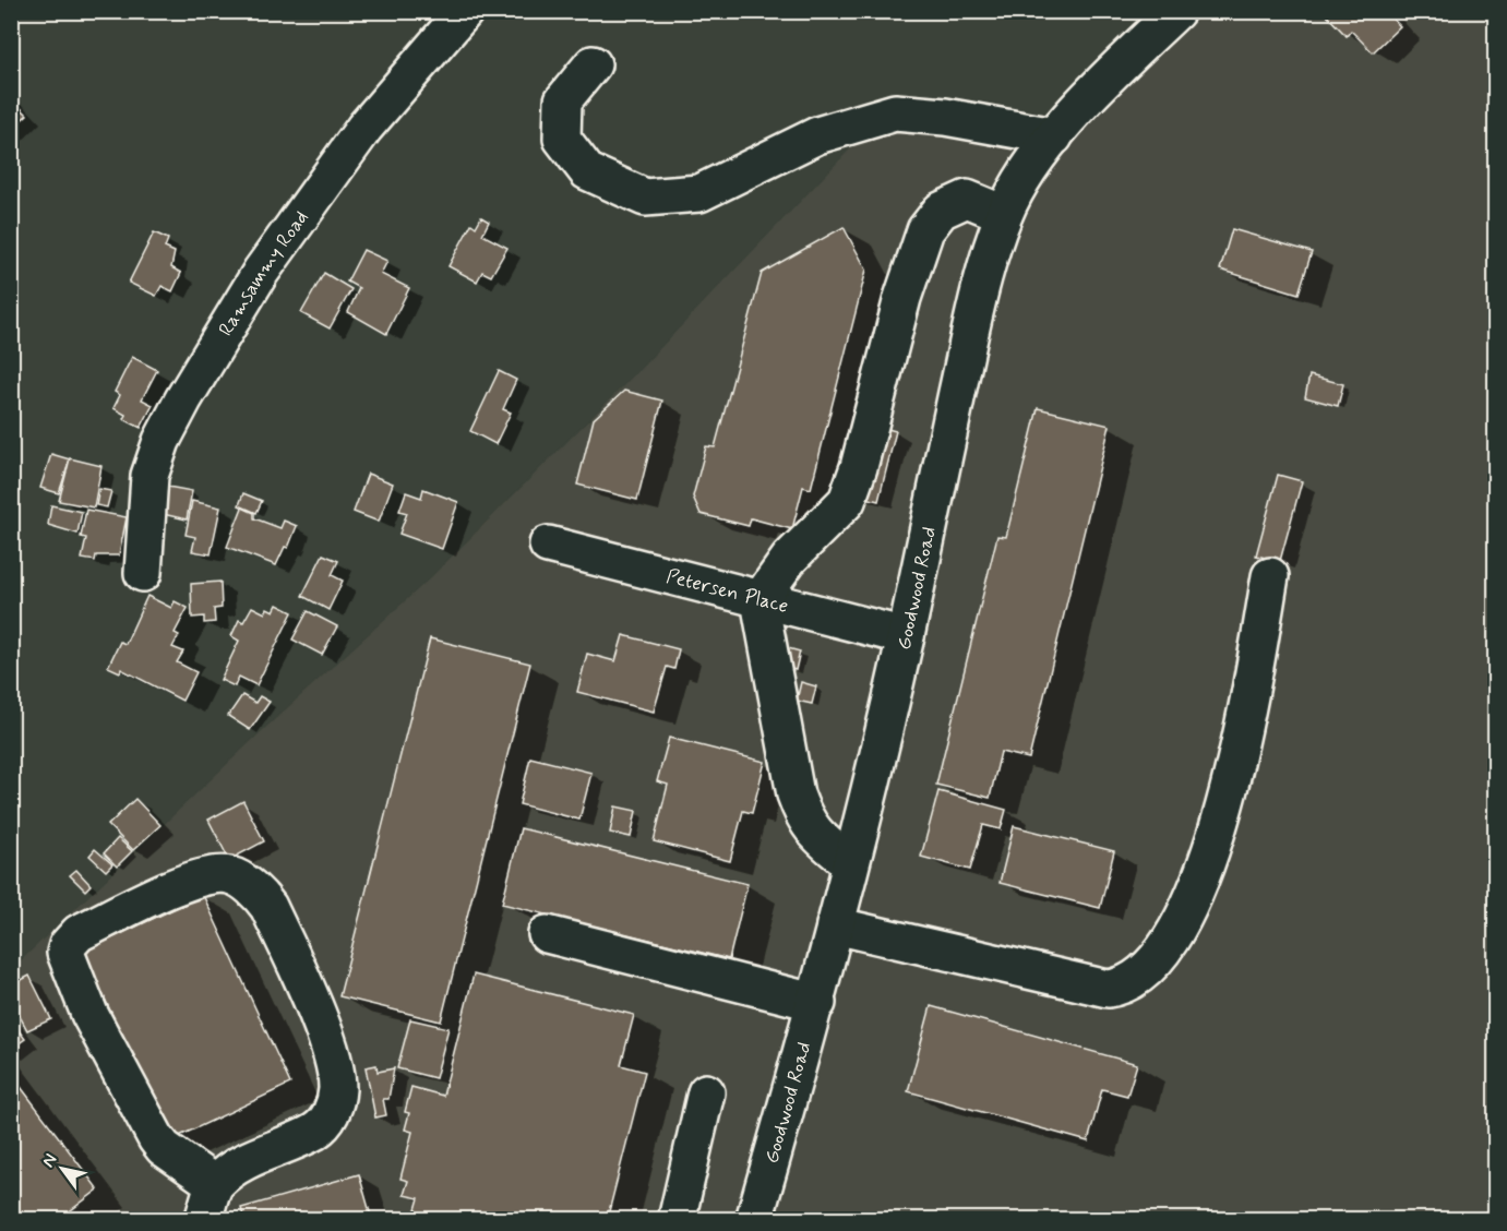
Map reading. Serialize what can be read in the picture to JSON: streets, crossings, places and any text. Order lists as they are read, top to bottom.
{
  "streets": {
    "street": ["Ramsammy Road", "Goodwood Road", "Petersen Place"]
  },
  "crossings": [
    ["Goodwood Road", "Petersen Place"]
  ],
  "north": "top left"
}
